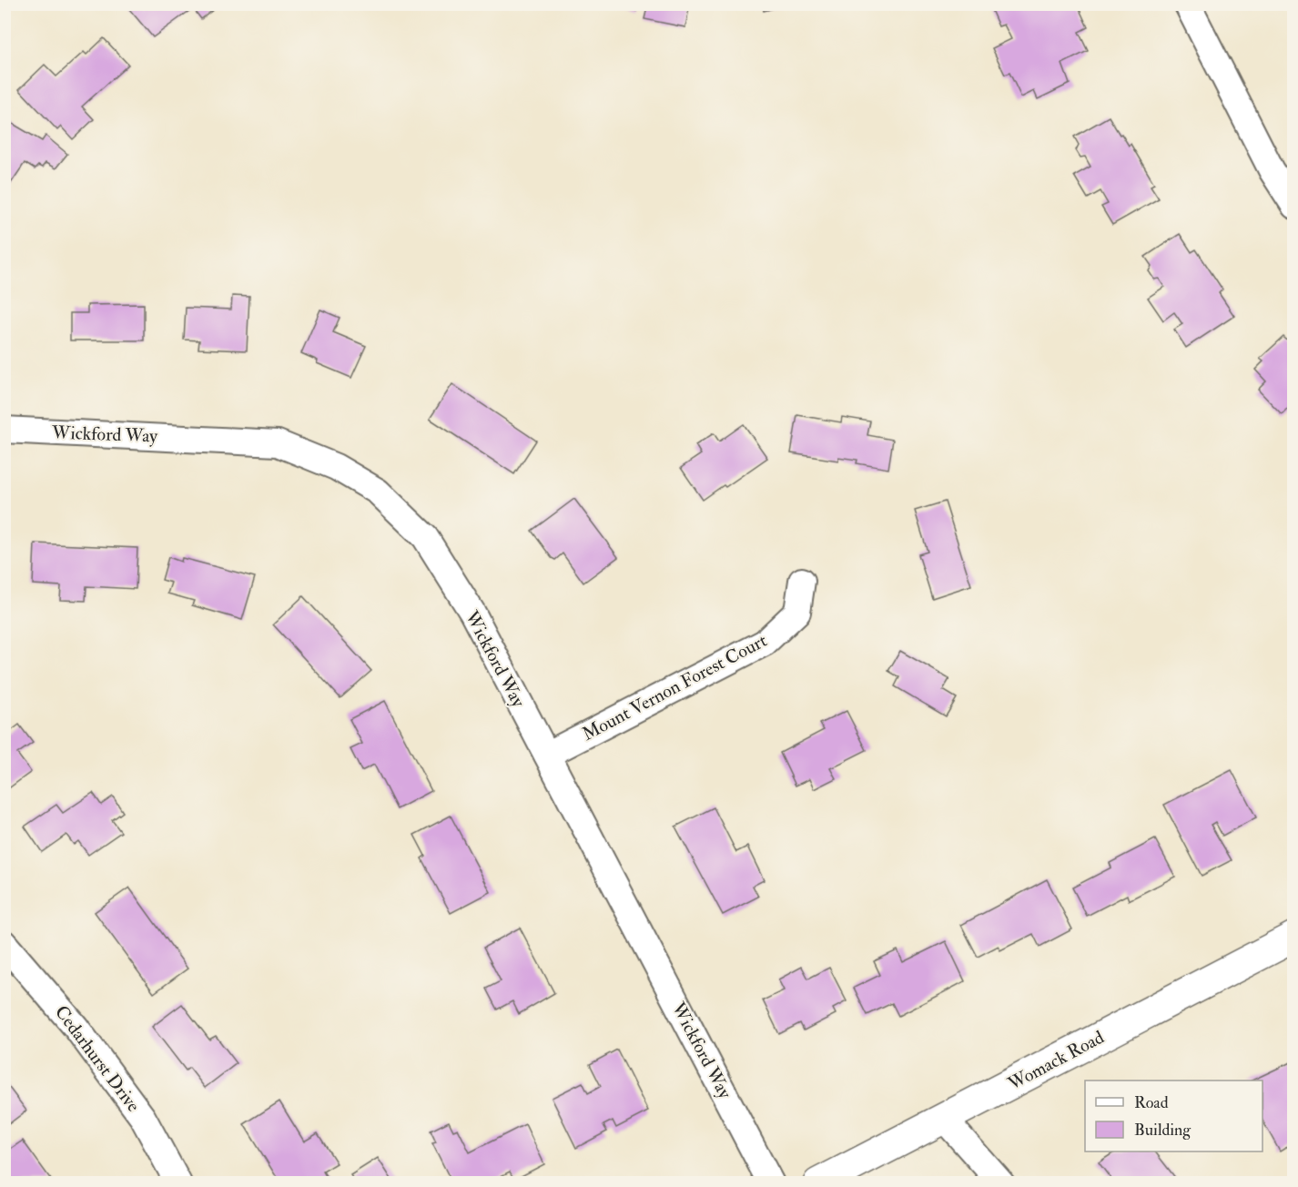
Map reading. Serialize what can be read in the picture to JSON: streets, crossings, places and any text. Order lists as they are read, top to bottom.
{
  "streets": {
    "street": [
      "Wickford Way",
      "Mount Vernon Forest Court",
      "Cedarhurst Drive",
      "Womack Road"
    ]
  },
  "crossings": [
    ["Wickford Way", "Mount Vernon Forest Court"]
  ],
  "legend": ["Road", "Building"]
}
